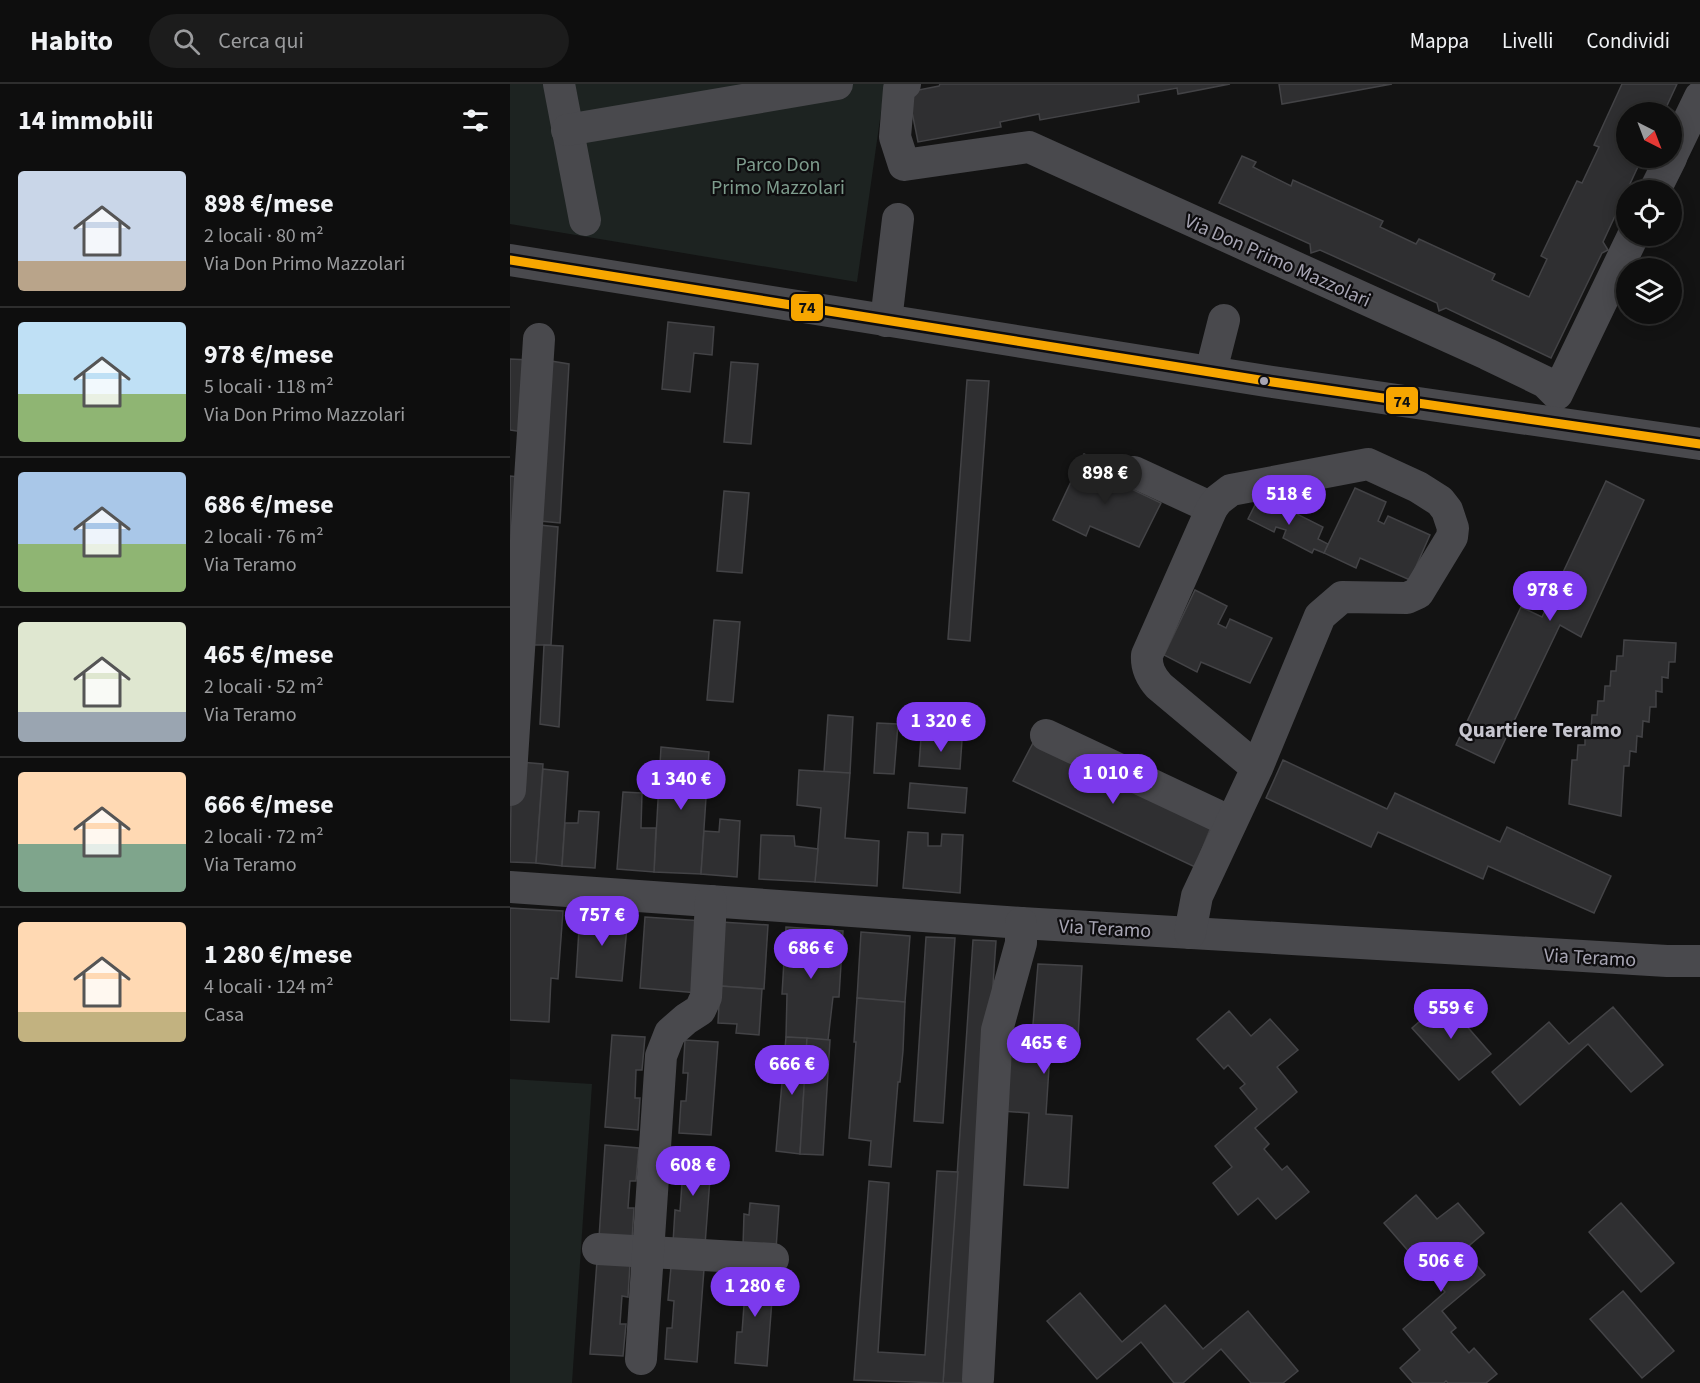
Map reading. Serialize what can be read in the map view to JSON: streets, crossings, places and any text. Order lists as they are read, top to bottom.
{
  "streets": {
    "street": ["Via Don Primo Mazzolari", "Via Teramo"]
  },
  "districts": ["Quartiere Teramo"],
  "parks": ["Parco Don Primo Mazzolari"],
  "lines": ["transit line 74"],
  "north": "bottom right",
  "page": {
    "header": "Habito",
    "search": "Cerca qui",
    "nav": ["Mappa", "Livelli", "Condividi"],
    "heading": "14 immobili",
    "list": [
      {
        "name": "898 €/mese",
        "note": "2 locali · 80 m² · Via Don Primo Mazzolari"
      },
      {
        "name": "978 €/mese",
        "note": "5 locali · 118 m² · Via Don Primo Mazzolari"
      },
      {
        "name": "686 €/mese",
        "note": "2 locali · 76 m² · Via Teramo"
      },
      {
        "name": "465 €/mese",
        "note": "2 locali · 52 m² · Via Teramo"
      },
      {
        "name": "666 €/mese",
        "note": "2 locali · 72 m² · Via Teramo"
      },
      {
        "name": "1 280 €/mese",
        "note": "4 locali · 124 m² · Casa"
      }
    ],
    "price": [
      "898 €",
      "518 €",
      "978 €",
      "1 320 €",
      "1 010 €",
      "1 340 €",
      "757 €",
      "686 €",
      "559 €",
      "465 €",
      "666 €",
      "608 €",
      "506 €",
      "1 280 €"
    ]
  }
}
